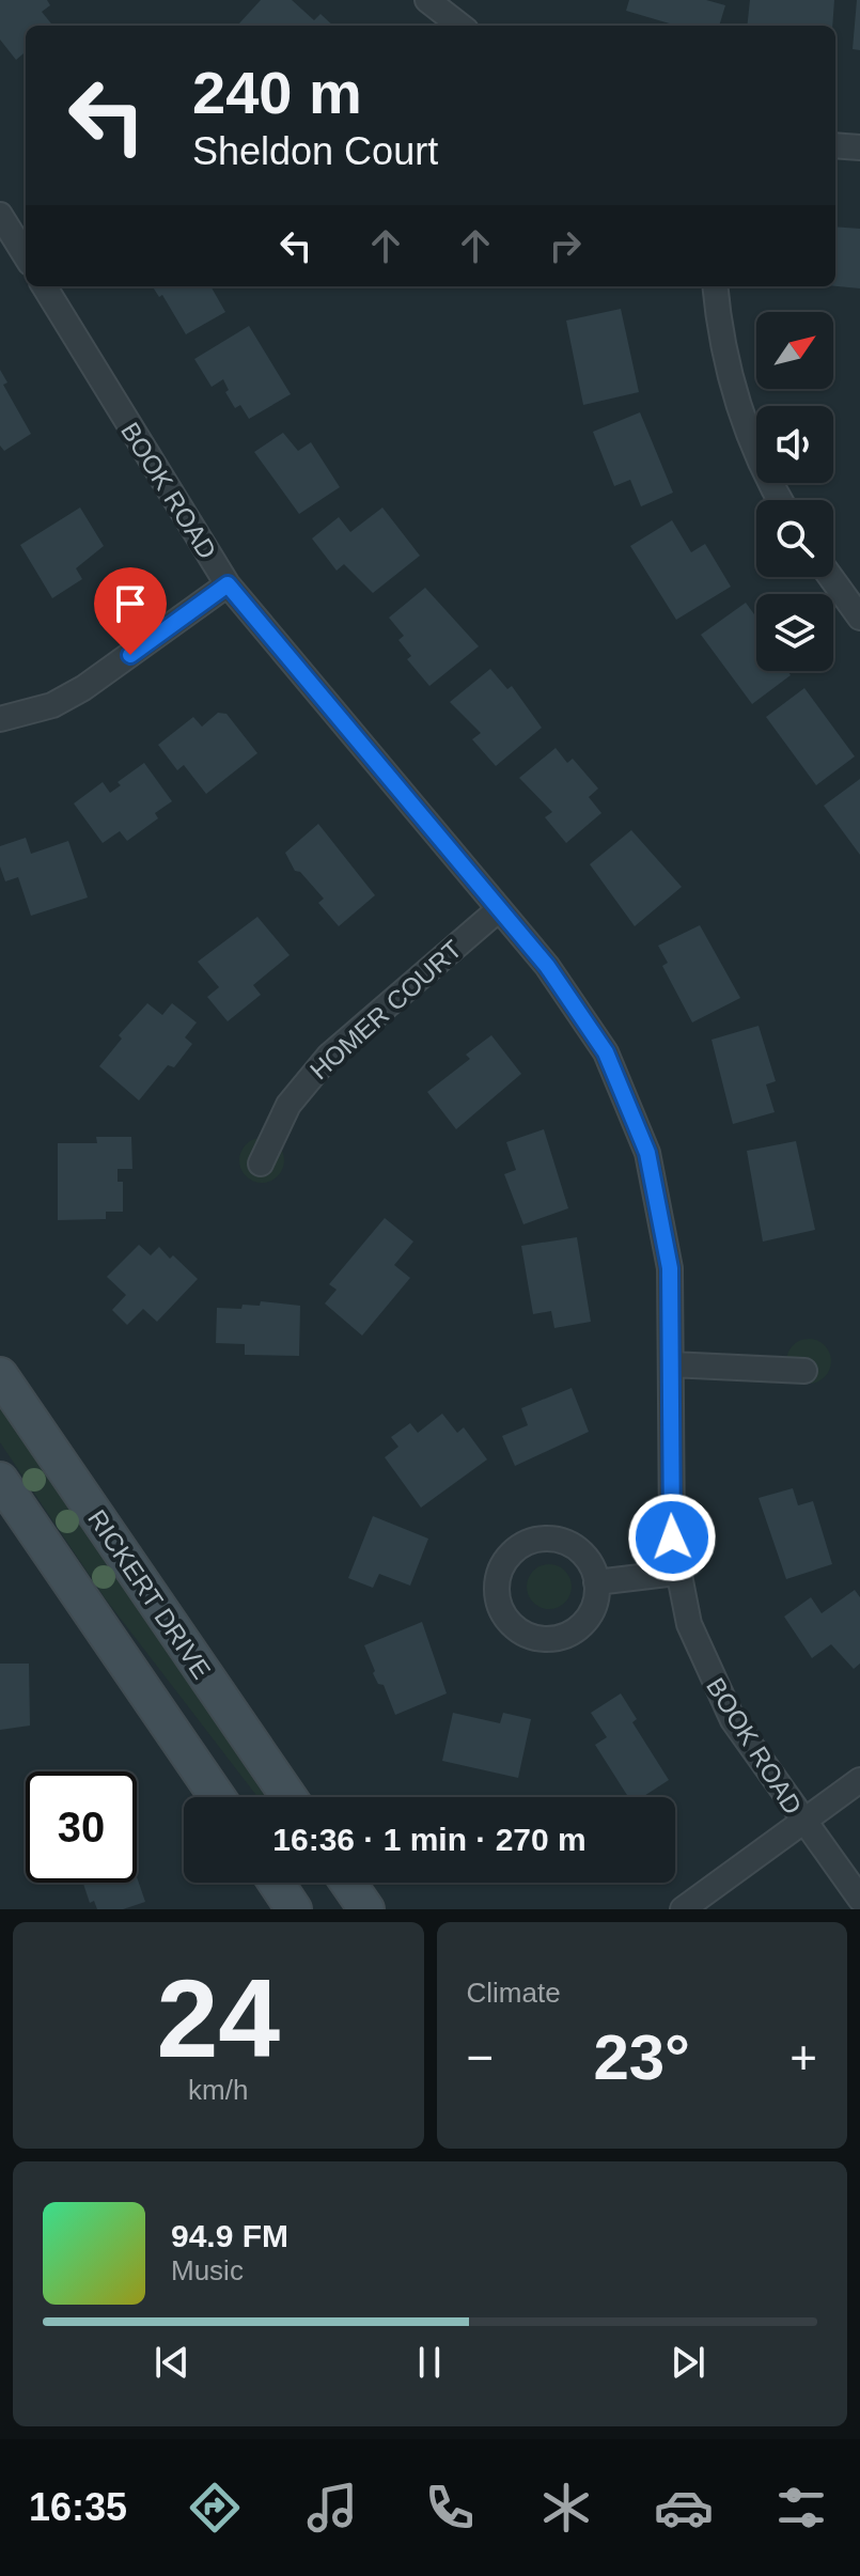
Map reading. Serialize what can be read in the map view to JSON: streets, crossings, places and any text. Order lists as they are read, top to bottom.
{
  "streets": {
    "street": ["BOOK ROAD", "HOMER COURT", "RICKERT DRIVE"]
  },
  "crossings": [
    ["BOOK ROAD", "HOMER COURT"]
  ],
  "north": "top right",
  "page": {
    "turn": ["240 m", "Sheldon Court"],
    "limit": "30",
    "trip": "16:36 · 1 min · 270 m",
    "tile": [
      ["24", "km/h"],
      "Climate"
    ],
    "heat": ["−", "23°", "+"],
    "song": ["94.9 FM", "Music"],
    "tabs": "16:35"
  }
}
